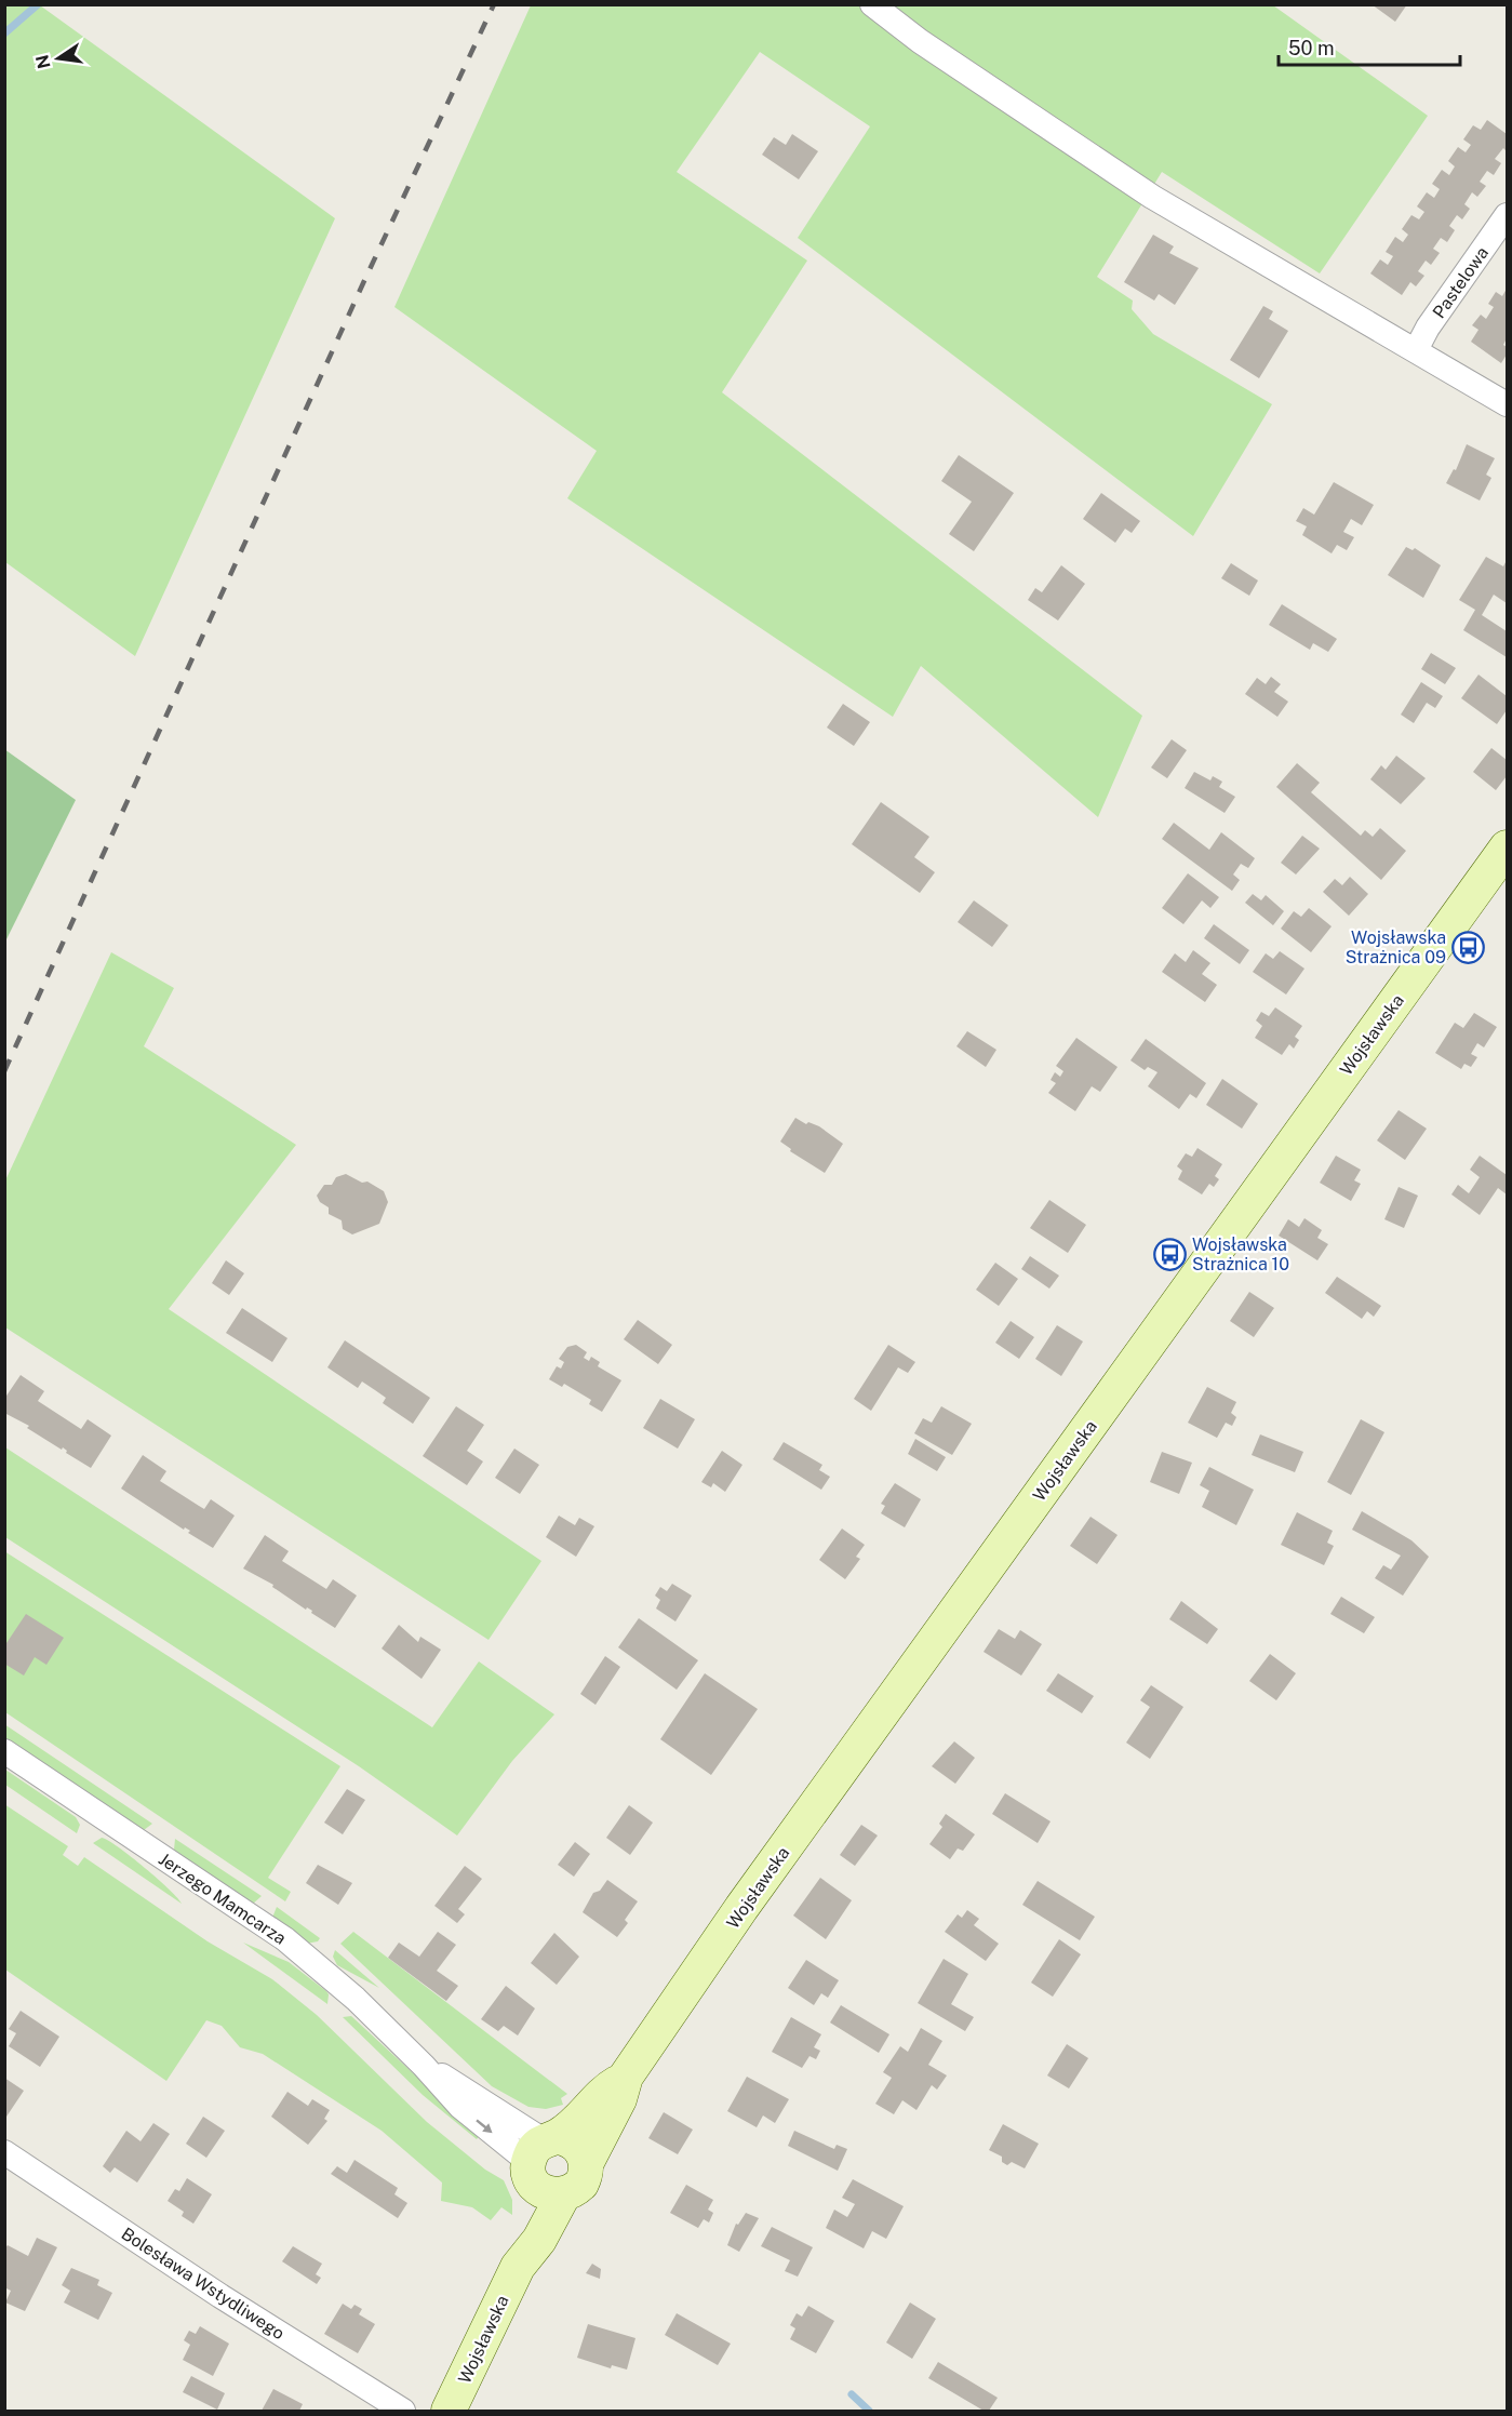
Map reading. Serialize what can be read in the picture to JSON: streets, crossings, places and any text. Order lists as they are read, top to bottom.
{
  "streets": {
    "street": [
      "Pastelowa",
      "Wojsławska",
      "Jerzego Mamcarza",
      "Bolesława Wstydliwego"
    ]
  },
  "crossings": [
    ["Wojsławska", "Jerzego Mamcarza"]
  ],
  "places": {
    "bus stop": ["Wojsławska Strażnica 09", "Wojsławska Strażnica 10"]
  },
  "scale_bar": "50 m",
  "north": "left"
}
